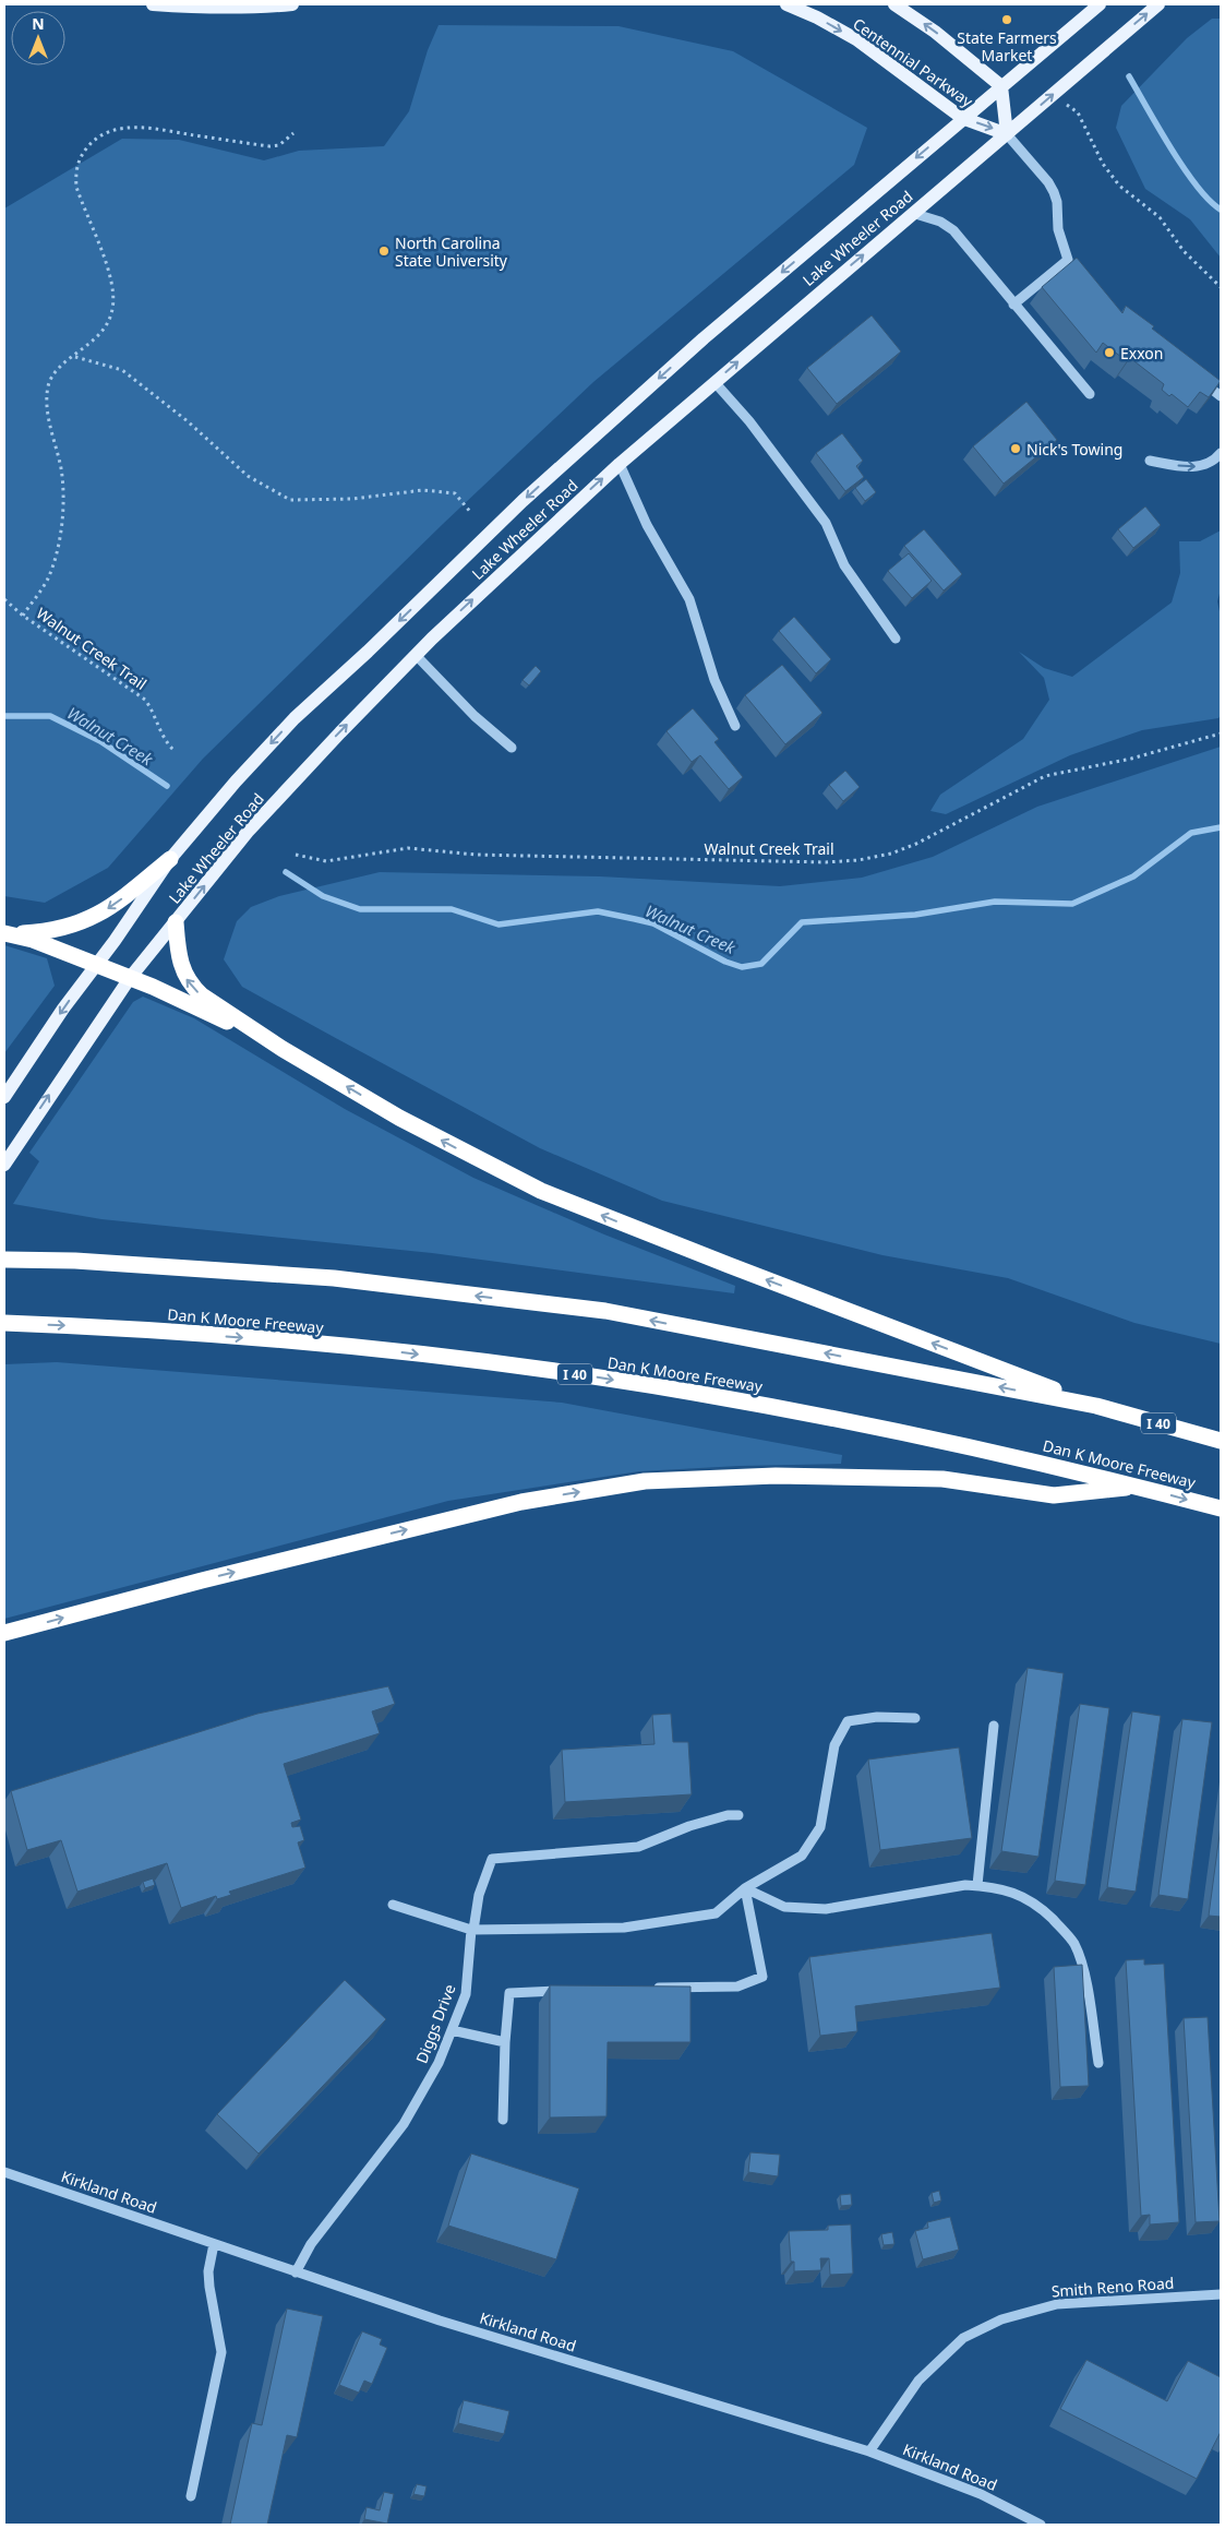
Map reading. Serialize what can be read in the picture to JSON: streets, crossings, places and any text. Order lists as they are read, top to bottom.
{
  "streets": {
    "highway": ["Dan K Moore Freeway", "I 40"],
    "main road": ["Centennial Parkway", "Lake Wheeler Road"],
    "street": ["Diggs Drive", "Kirkland Road", "Smith Reno Road"],
    "path": ["Walnut Creek Trail"]
  },
  "crossings": [
    ["Centennial Parkway", "Lake Wheeler Road"],
    ["Diggs Drive", "Kirkland Road"],
    ["Kirkland Road", "Smith Reno Road"]
  ],
  "water": ["Walnut Creek"],
  "places": [
    "State Farmers Market",
    "North Carolina State University",
    "Exxon",
    "Nick's Towing"
  ],
  "north": "top"
}
